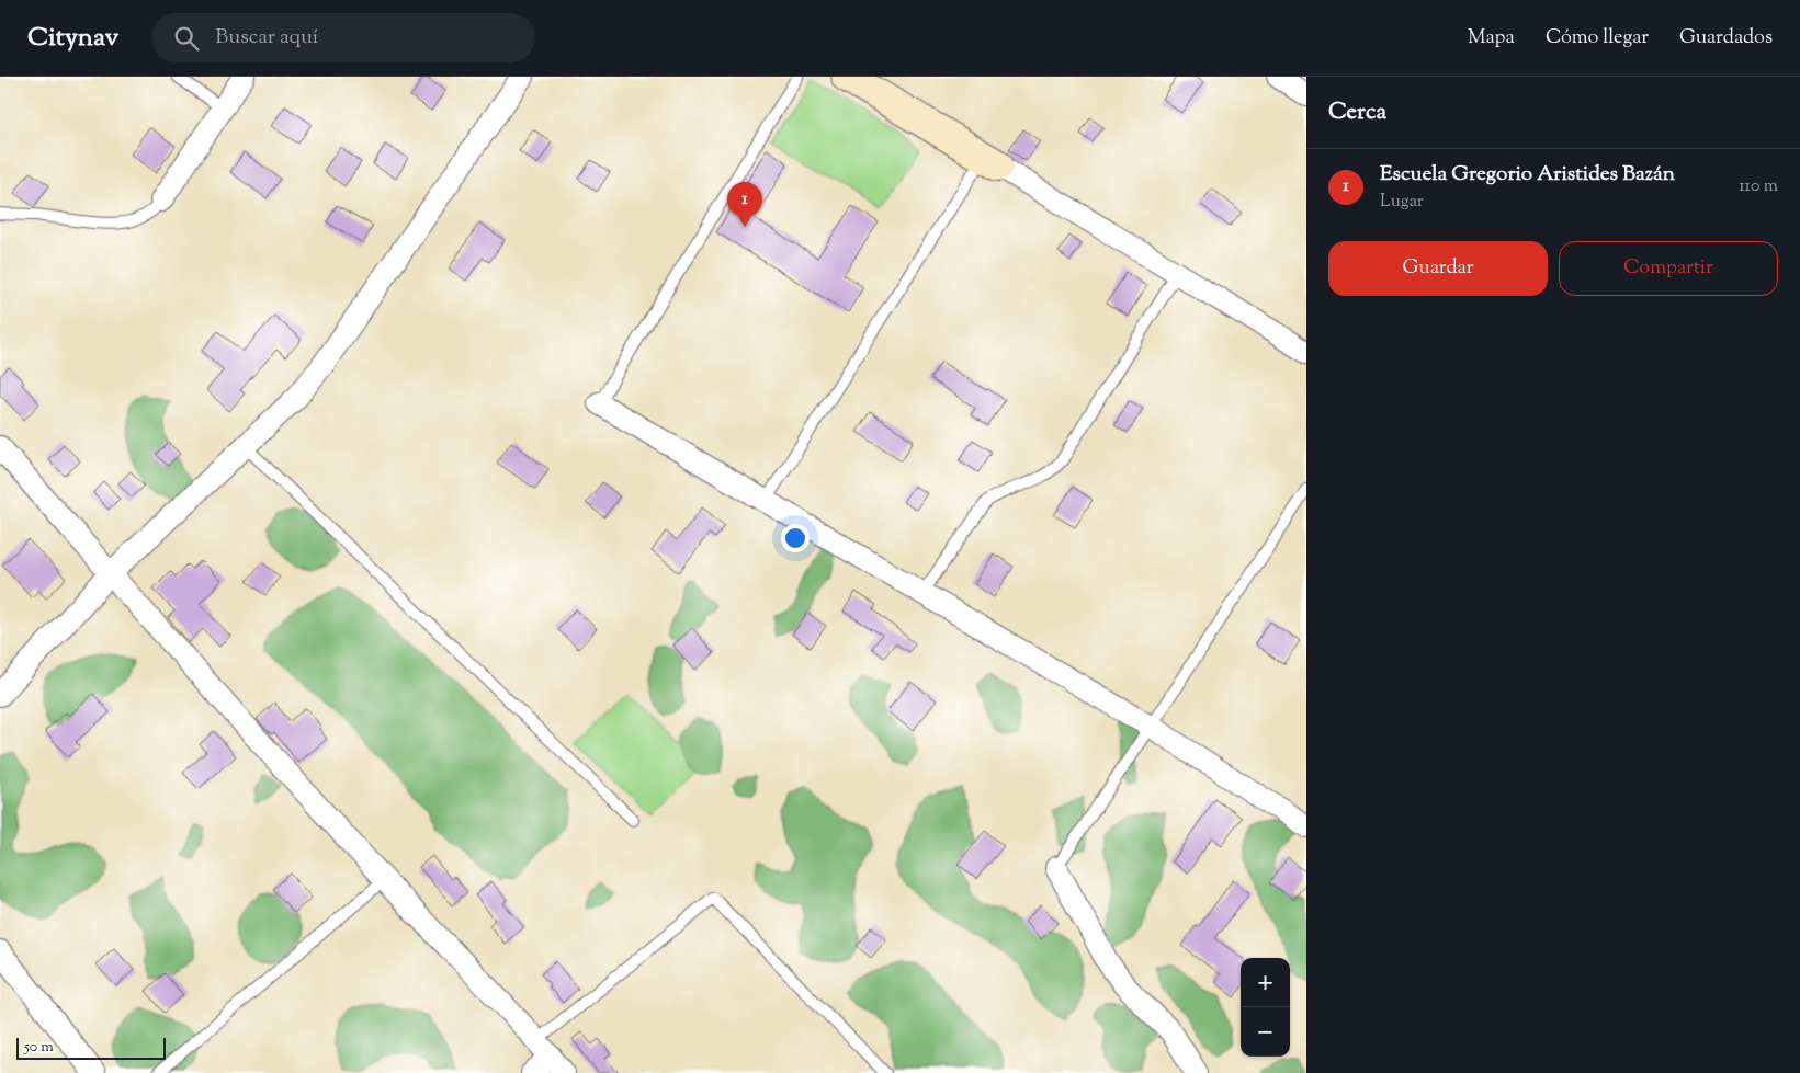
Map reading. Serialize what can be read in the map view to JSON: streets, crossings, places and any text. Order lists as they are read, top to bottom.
{
  "scale_bar": "50 m",
  "page": {
    "header": "Citynav",
    "search": "Buscar aquí",
    "nav": ["Mapa", "Cómo llegar", "Guardados"],
    "heading": "Cerca",
    "list": [
      {
        "mark": "1",
        "name": "Escuela Gregorio Aristides Bazán",
        "note": "Lugar",
        "value": "110 m"
      }
    ],
    "pins": "1",
    "buttons": ["Guardar", "Compartir"],
    "map_buttons": ["+", "−"],
    "scale": "50 m"
  }
}
